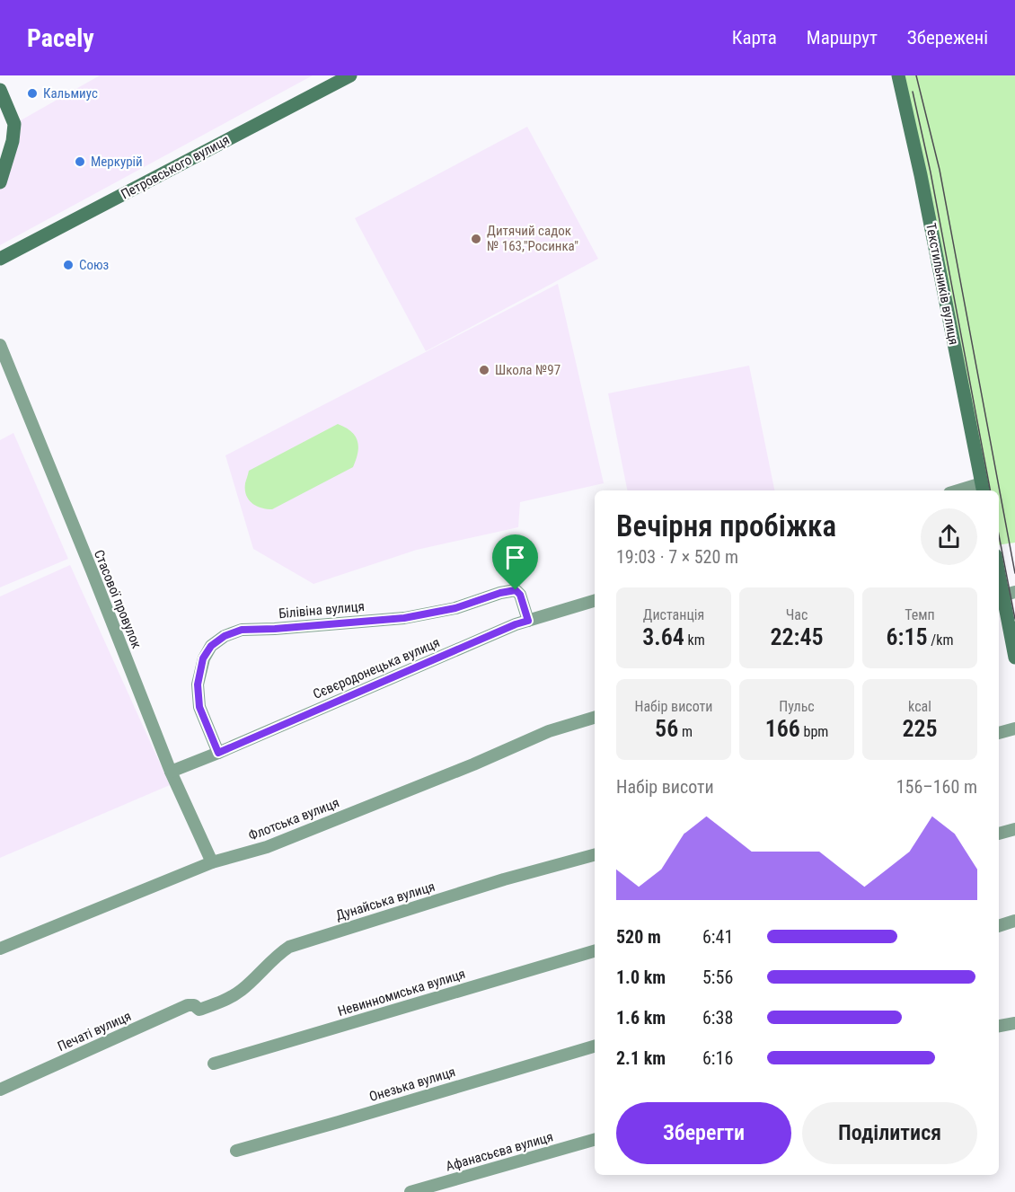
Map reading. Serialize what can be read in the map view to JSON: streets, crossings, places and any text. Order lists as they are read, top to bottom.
{
  "streets": {
    "street": [
      "Петровського вулиця",
      "Текстильників вулиця",
      "Стасової провулок",
      "Білівіна вулиця",
      "Сєвєродонецька вулиця",
      "Флотська вулиця",
      "Дунайська вулиця",
      "Невинномиська вулиця",
      "Печаті вулиця",
      "Онезька вулиця",
      "Афанасьєва вулиця"
    ]
  },
  "crossings": [
    ["Стасової провулок", "Сєвєродонецька вулиця"],
    ["Стасової провулок", "Флотська вулиця"],
    ["Білівіна вулиця", "Сєвєродонецька вулиця"],
    ["Дунайська вулиця", "Печаті вулиця"]
  ],
  "places": [
    "Кальмиус",
    "Меркурій",
    "Дитячий садок № 163,\"Росинка\"",
    "Союз",
    "Школа №97"
  ],
  "page": {
    "header": "Pacely",
    "nav": ["Карта", "Маршрут", "Збережені"],
    "heading": ["Вечірня пробіжка", "19:03 · 7 × 520 m"],
    "stats": [
      ["Дистанція", "3.64 km"],
      ["Час", "22:45"],
      ["Темп", "6:15 /km"],
      ["Набір висоти", "56 m"],
      ["Пульс", "166 bpm"],
      ["kcal", "225"]
    ],
    "chart": ["Набір висоти", "156–160 m"],
    "list": [
      {
        "name": "520 m",
        "note": "6:41"
      },
      {
        "name": "1.0 km",
        "note": "5:56"
      },
      {
        "name": "1.6 km",
        "note": "6:38"
      },
      {
        "name": "2.1 km",
        "note": "6:16"
      }
    ],
    "buttons": ["Зберегти", "Поділитися"]
  }
}
